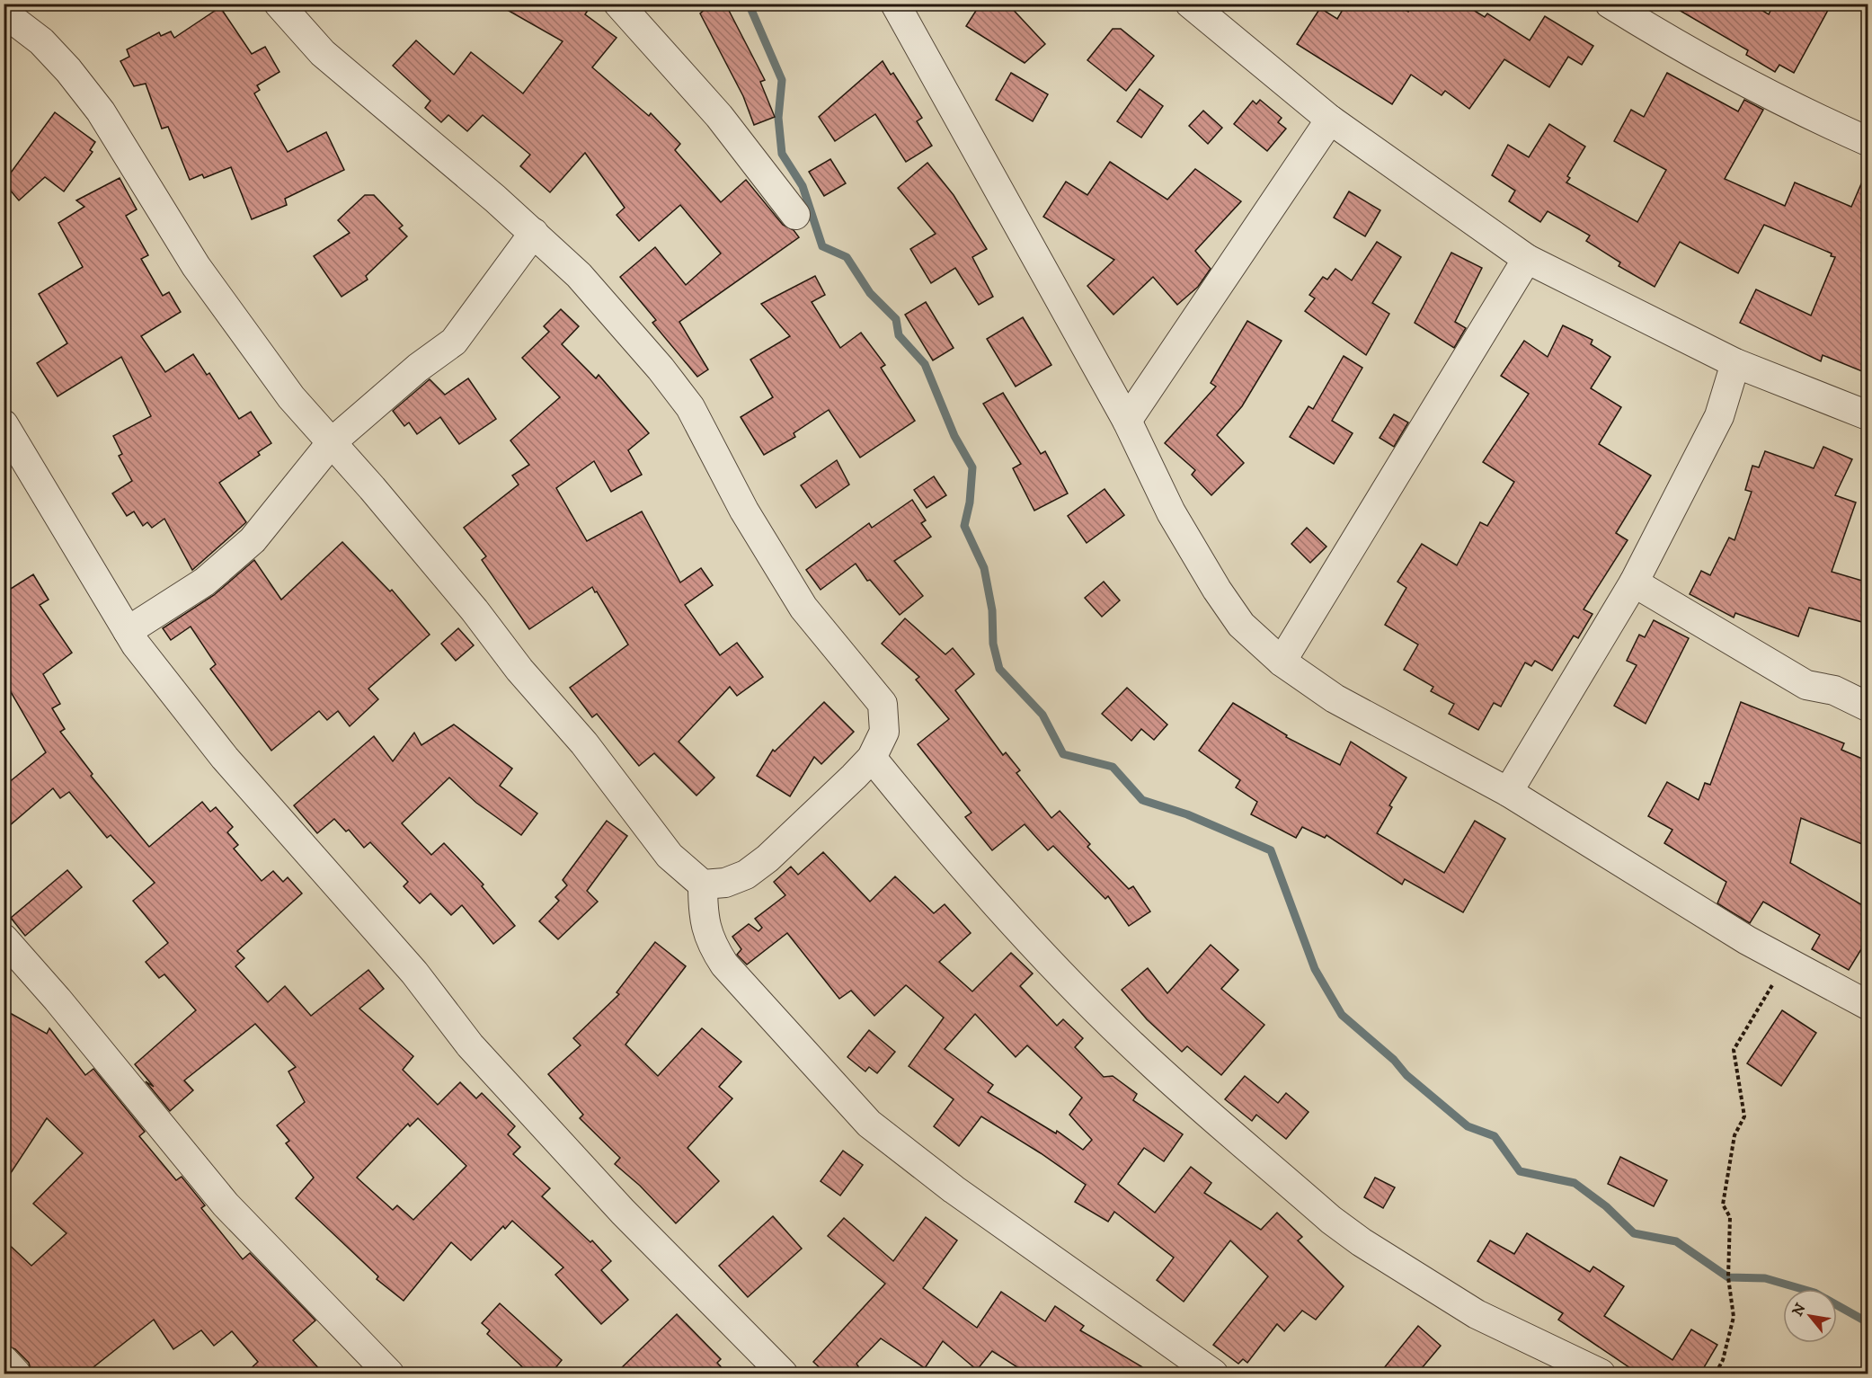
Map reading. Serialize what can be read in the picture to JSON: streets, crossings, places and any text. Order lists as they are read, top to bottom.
{
  "north": "top left"
}
